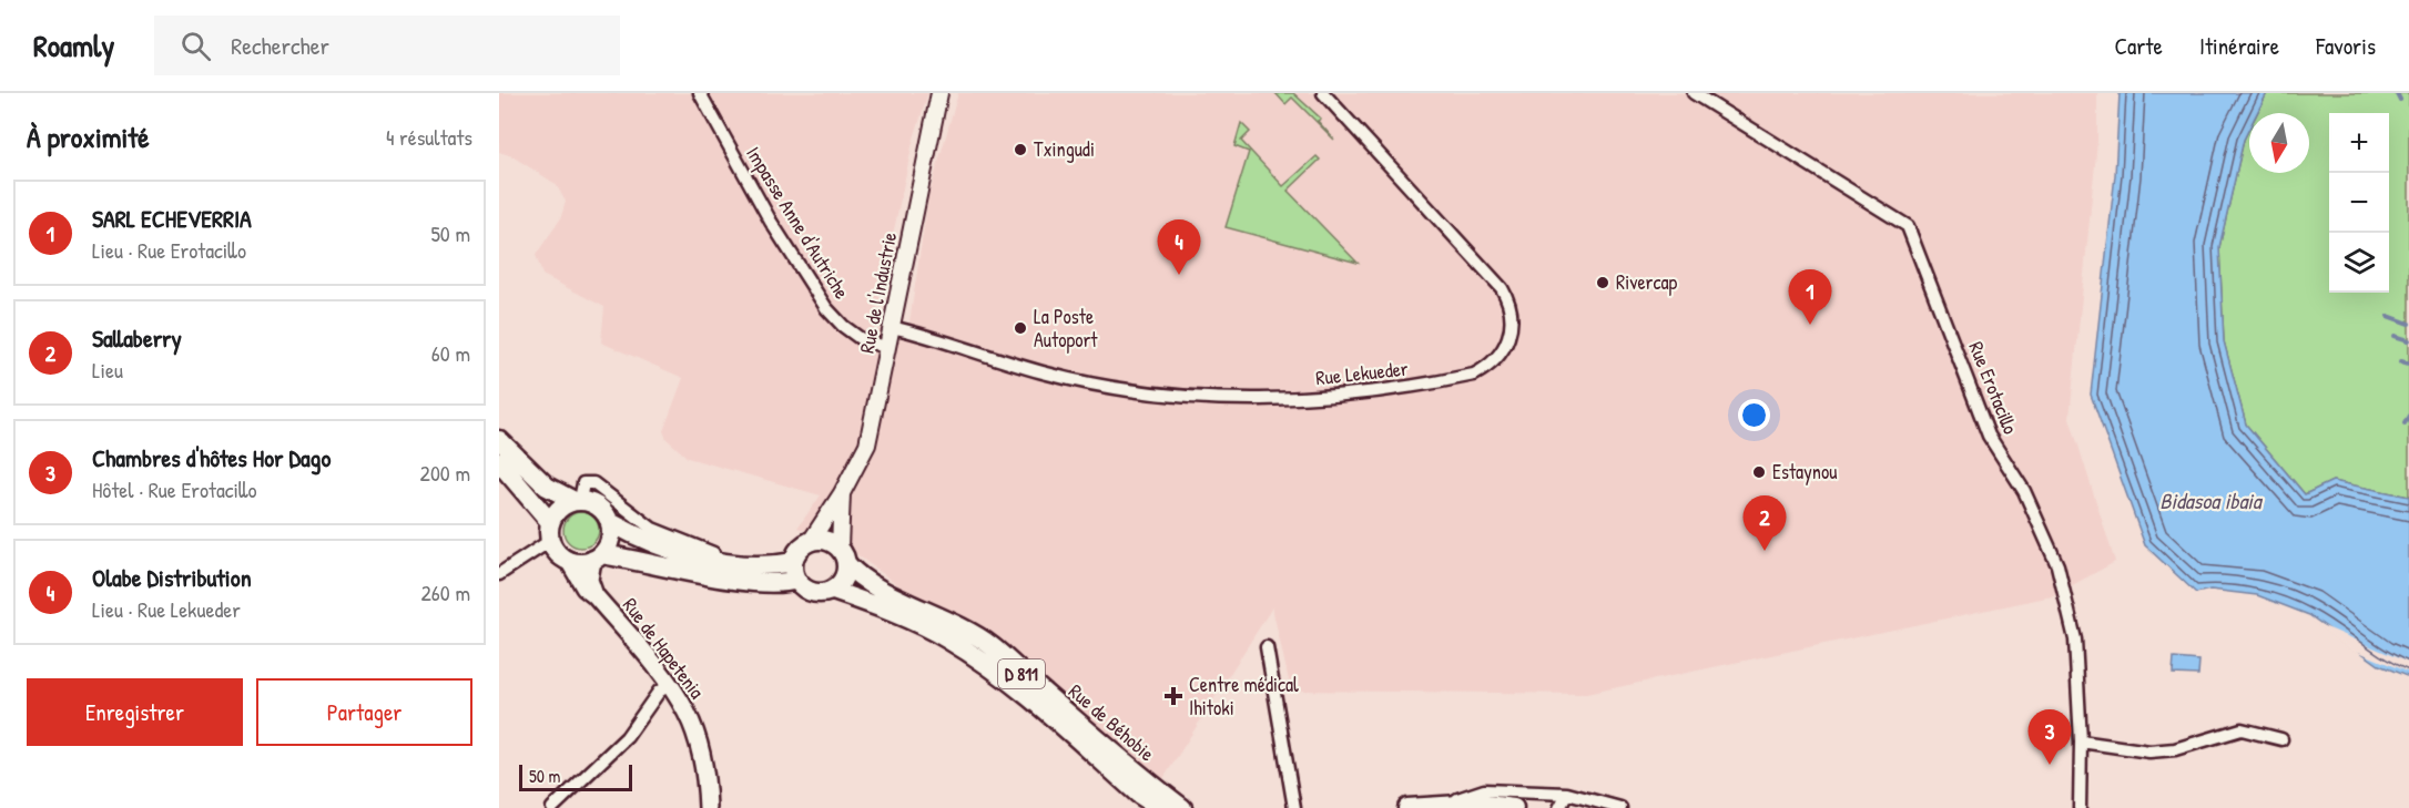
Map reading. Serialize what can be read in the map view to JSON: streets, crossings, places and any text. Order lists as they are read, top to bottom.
{
  "streets": {
    "main road": ["Rue de Hapetenia", "D 811", "Rue de Béhobie"],
    "street": [
      "Impasse Anne d'Autriche",
      "Rue de l'Industrie",
      "Rue Lekueder",
      "Rue Erotacillo"
    ]
  },
  "crossings": [
    ["Impasse Anne d'Autriche", "Rue de l'Industrie"],
    ["Rue de l'Industrie", "Rue Lekueder"],
    ["Rue de l'Industrie", "Rue de Béhobie"]
  ],
  "water": ["Bidasoa ibaia"],
  "places": {
    "other": [
      "Txingudi",
      "Rivercap",
      "La Poste Autoport",
      "Estaynou"
    ],
    "health": ["Centre médical Ihitoki"]
  },
  "scale_bar": "50 m",
  "north": "bottom",
  "page": {
    "header": "Roamly",
    "search": "Rechercher",
    "nav": ["Carte", "Itinéraire", "Favoris"],
    "heading": ["À proximité", "4 résultats"],
    "map_buttons": ["+", "−"],
    "list": [
      {
        "mark": "1",
        "name": "SARL ECHEVERRIA",
        "note": "Lieu · Rue Erotacillo",
        "value": "50 m"
      },
      {
        "mark": "2",
        "name": "Sallaberry",
        "note": "Lieu",
        "value": "60 m"
      },
      {
        "mark": "3",
        "name": "Chambres d'hôtes Hor Dago",
        "note": "Hôtel · Rue Erotacillo",
        "value": "200 m"
      },
      {
        "mark": "4",
        "name": "Olabe Distribution",
        "note": "Lieu · Rue Lekueder",
        "value": "260 m"
      }
    ],
    "pins": [
      "4",
      "1",
      "2",
      "3"
    ],
    "buttons": ["Enregistrer", "Partager"],
    "scale": "50 m"
  }
}
